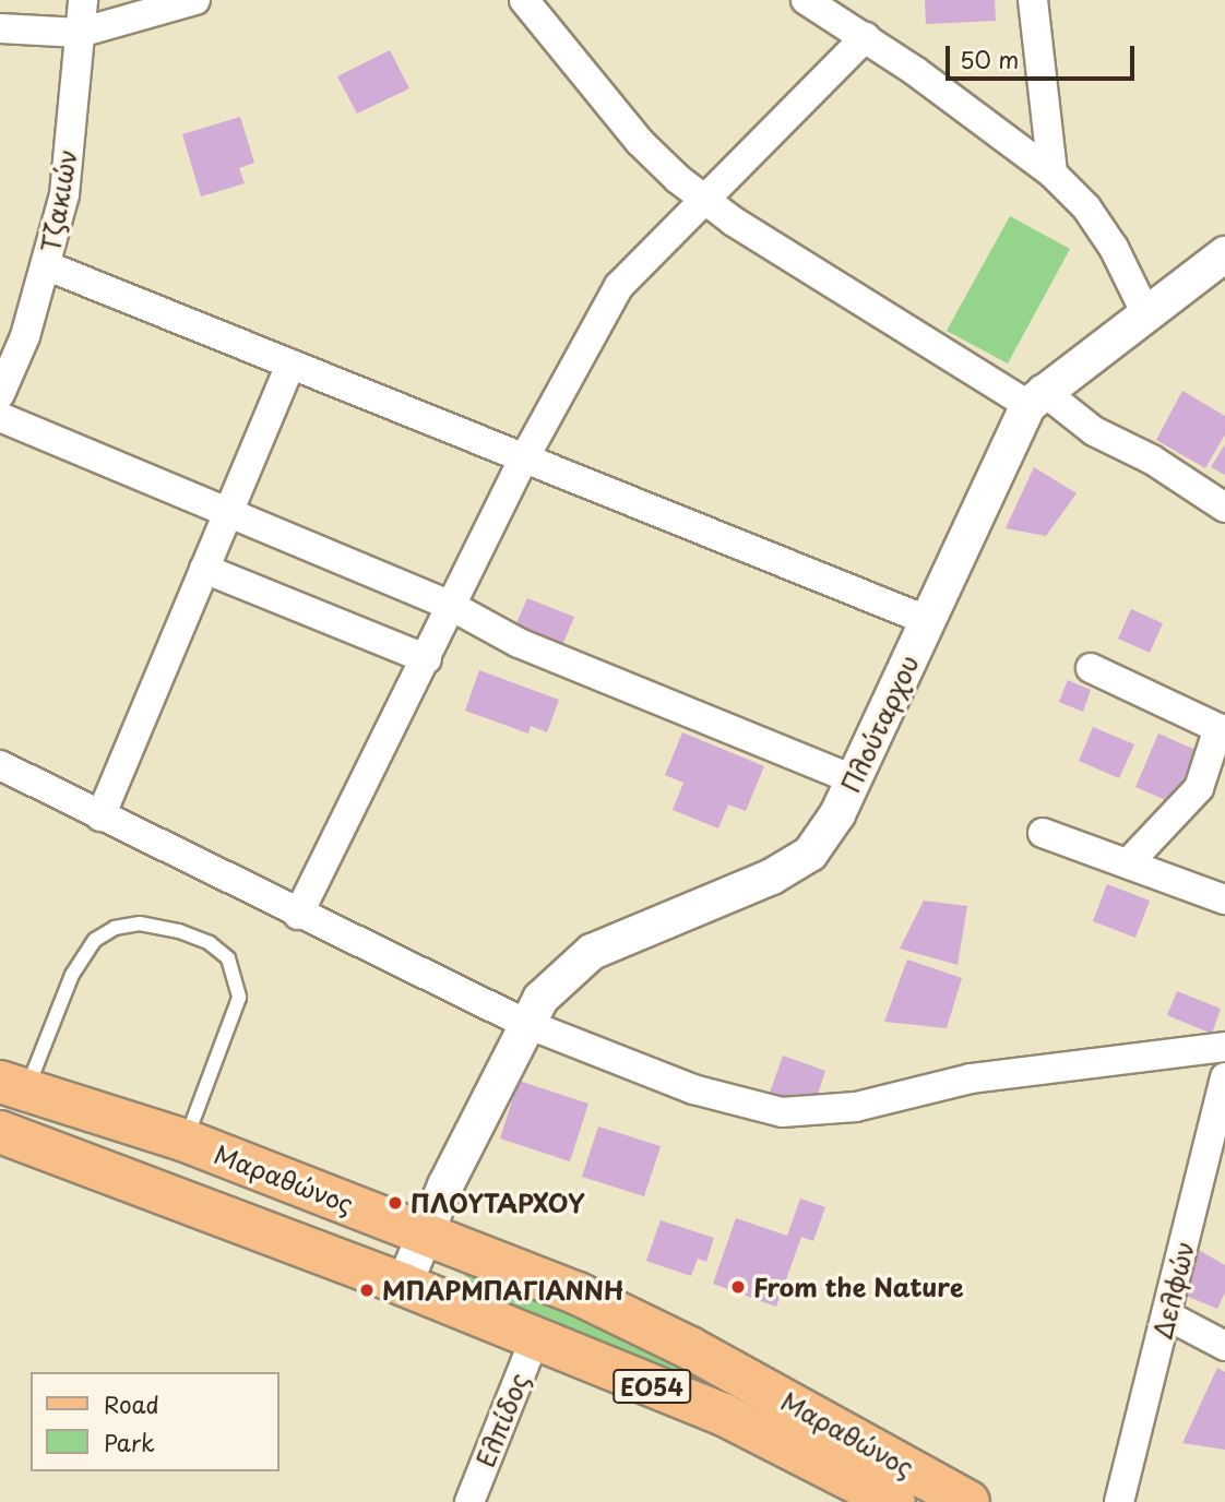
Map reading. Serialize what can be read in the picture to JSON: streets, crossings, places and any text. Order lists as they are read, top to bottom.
{
  "streets": {
    "main road": ["Μαραθώνος", "ΕΟ54"],
    "street": [
      "Τζακιών",
      "Πλούταρχου",
      "Δελφών",
      "Ελπίδος"
    ]
  },
  "crossings": [
    ["Πλούταρχου", "Μαραθώνος"],
    ["Μαραθώνος", "Ελπίδος"]
  ],
  "places": ["ΠΛΟΥΤΑΡΧΟΥ", "From the Nature", "ΜΠΑΡΜΠΑΓΙΑΝΝΗ"],
  "legend": ["Road", "Park"],
  "scale_bar": "50 m"
}
